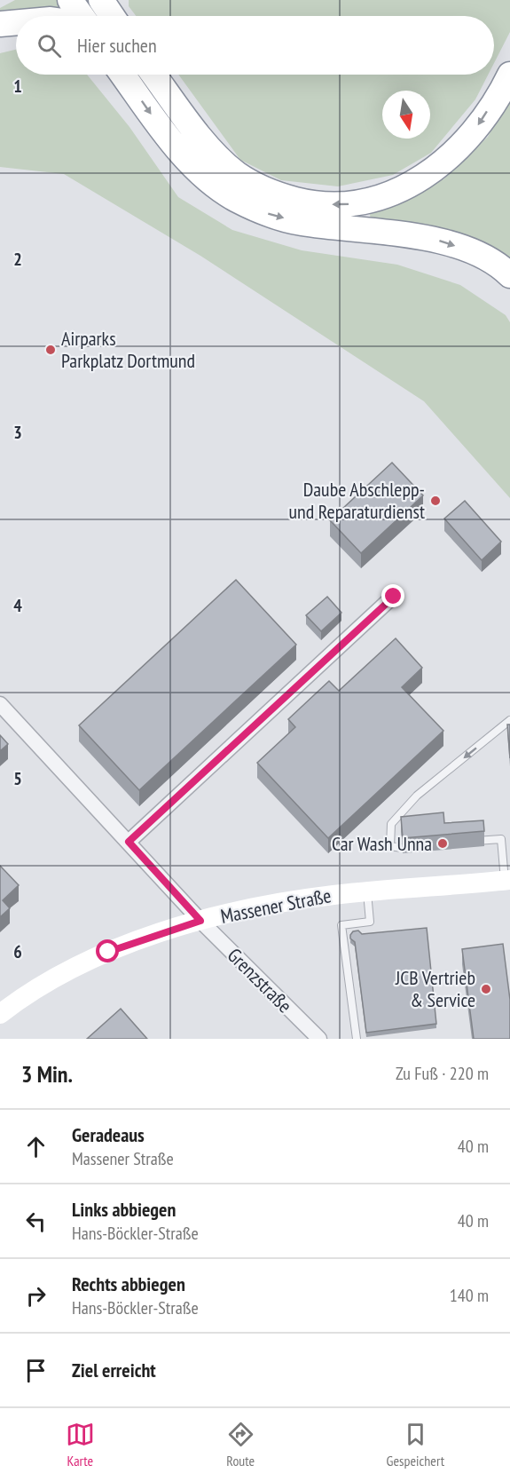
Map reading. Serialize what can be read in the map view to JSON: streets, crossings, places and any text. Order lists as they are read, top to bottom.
{
  "streets": {
    "main road": ["Massener Straße"],
    "street": ["Grenzstraße"]
  },
  "crossings": [
    ["Massener Straße", "Grenzstraße"]
  ],
  "places": [
    "Airparks Parkplatz Dortmund",
    "Daube Abschlepp- und Reparaturdienst",
    "Car Wash Unna",
    "JCB Vertrieb & Service"
  ],
  "north": "bottom",
  "page": {
    "search": "Hier suchen",
    "heading": ["3 Min.", "Zu Fuß · 220 m"],
    "list": [
      ["Geradeaus", "Massener Straße", "40 m"],
      ["Links abbiegen", "Hans-Böckler-Straße", "40 m"],
      ["Rechts abbiegen", "Hans-Böckler-Straße", "140 m"],
      "Ziel erreicht"
    ],
    "nav": ["Karte", "Route", "Gespeichert"]
  },
  "grid": {
    "rows": [
      "1",
      "2",
      "3",
      "4",
      "5",
      "6"
    ]
  }
}
